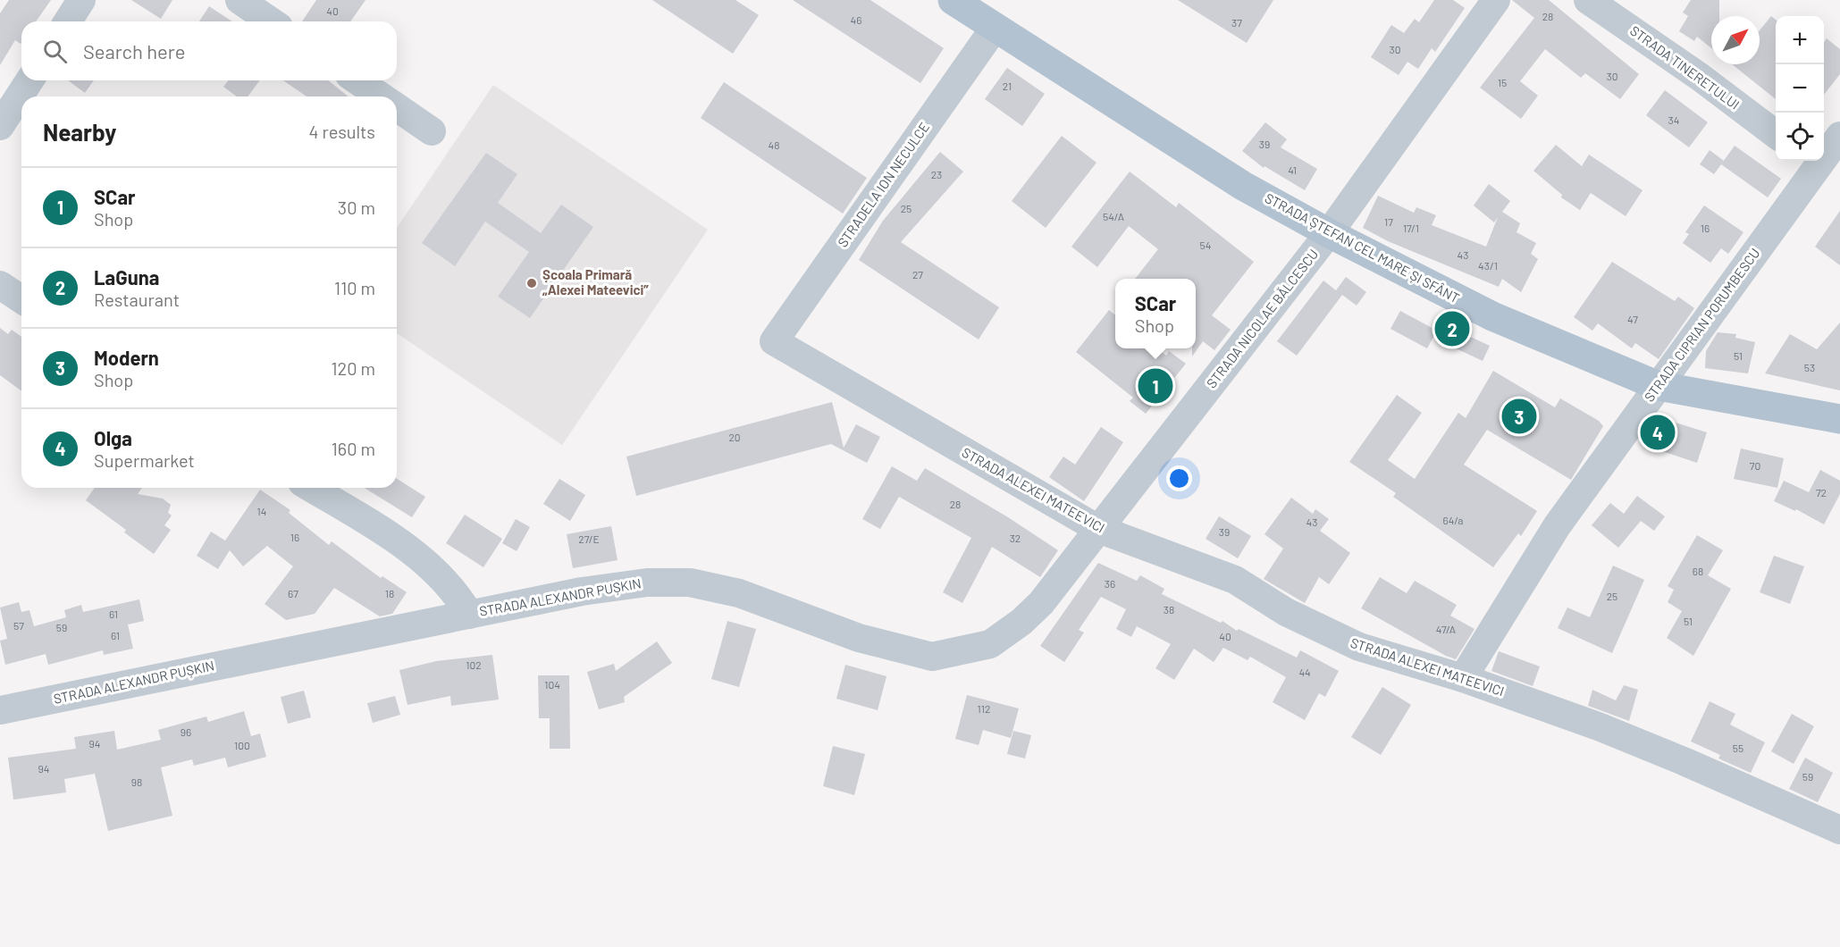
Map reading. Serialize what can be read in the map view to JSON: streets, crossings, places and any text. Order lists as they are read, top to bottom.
{
  "streets": {
    "main road": ["STRADA ȘTEFAN CEL MARE ȘI SFÂNT"],
    "street": [
      "STRADA TINERETULUI",
      "STRADELA ION NECULCE",
      "STRADA NICOLAE BĂLCESCU",
      "STRADA CIPRIAN PORUMBESCU",
      "STRADA ALEXEI MATEEVICI",
      "STRADA ALEXANDR PUȘKIN"
    ]
  },
  "crossings": [
    ["STRADELA ION NECULCE", "STRADA ȘTEFAN CEL MARE ȘI SFÂNT"],
    ["STRADELA ION NECULCE", "STRADA ALEXEI MATEEVICI"],
    ["STRADA ȘTEFAN CEL MARE ȘI SFÂNT", "STRADA NICOLAE BĂLCESCU"],
    ["STRADA ȘTEFAN CEL MARE ȘI SFÂNT", "STRADA CIPRIAN PORUMBESCU"],
    ["STRADA NICOLAE BĂLCESCU", "STRADA ALEXEI MATEEVICI"],
    ["STRADA NICOLAE BĂLCESCU", "STRADA ALEXANDR PUȘKIN"],
    ["STRADA CIPRIAN PORUMBESCU", "STRADA ALEXEI MATEEVICI"],
    ["STRADA ALEXEI MATEEVICI", "STRADA ALEXANDR PUȘKIN"]
  ],
  "places": ["Școala Primară „Alexei Mateevici”"],
  "house_numbers": [
    "40",
    "28",
    "46",
    "37",
    "30",
    "30",
    "15",
    "21",
    "34",
    "39",
    "48",
    "41",
    "23",
    "25",
    "54/A",
    "17",
    "17/1",
    "16",
    "54",
    "43",
    "43/1",
    "27",
    "47",
    "51",
    "53",
    "20",
    "70",
    "72",
    "28",
    "14",
    "64/a",
    "43",
    "39",
    "16",
    "32",
    "27/E",
    "68",
    "36",
    "67",
    "18",
    "25",
    "38",
    "61",
    "51",
    "57",
    "59",
    "47/A",
    "61",
    "40",
    "102",
    "44",
    "104",
    "112",
    "96",
    "94",
    "100",
    "55",
    "94",
    "59",
    "98"
  ],
  "north": "top right",
  "page": {
    "map_buttons": ["+", "−"],
    "search": "Search here",
    "heading": ["Nearby", "4 results"],
    "list": [
      {
        "mark": "1",
        "name": "SCar",
        "note": "Shop",
        "value": "30 m"
      },
      {
        "mark": "2",
        "name": "LaGuna",
        "note": "Restaurant",
        "value": "110 m"
      },
      {
        "mark": "3",
        "name": "Modern",
        "note": "Shop",
        "value": "120 m"
      },
      {
        "mark": "4",
        "name": "Olga",
        "note": "Supermarket",
        "value": "160 m"
      }
    ],
    "popup": ["SCar", "Shop"],
    "pins": [
      "2",
      "1",
      "3",
      "4"
    ]
  }
}
